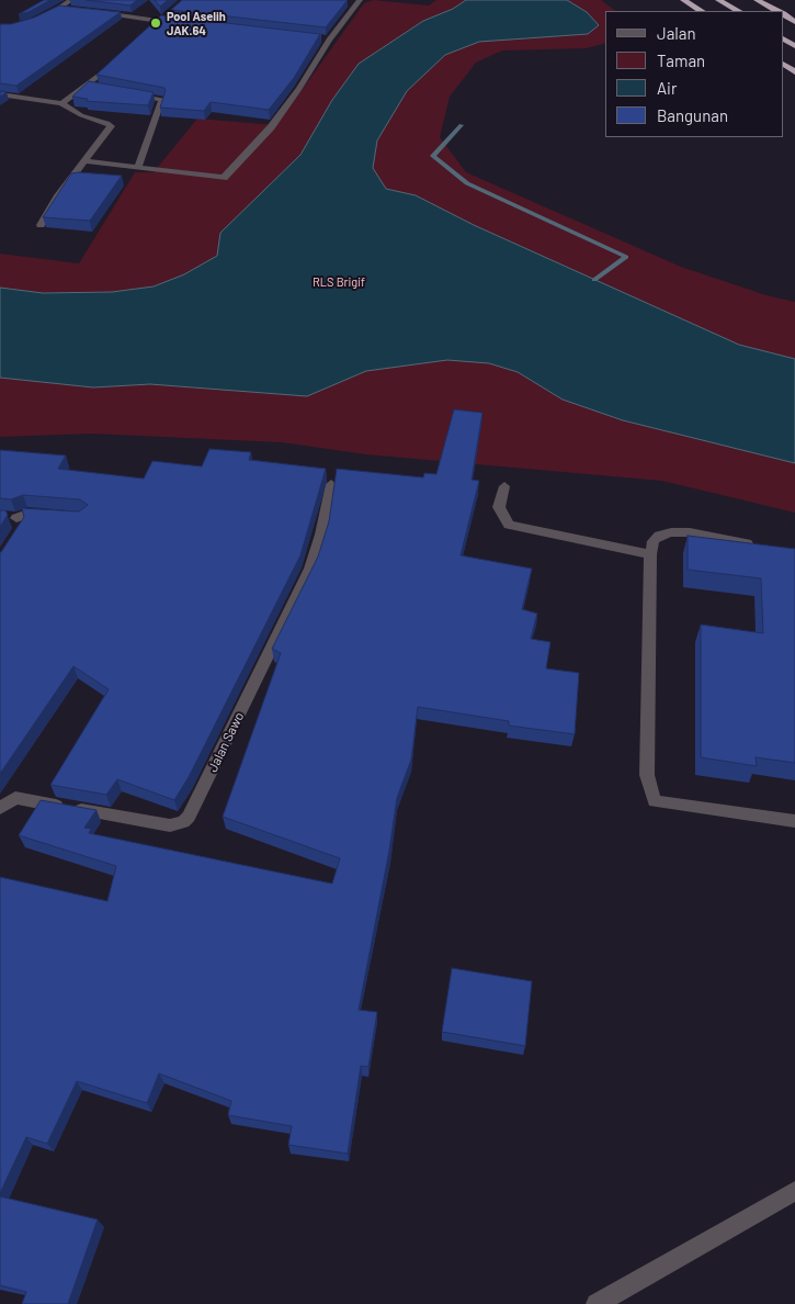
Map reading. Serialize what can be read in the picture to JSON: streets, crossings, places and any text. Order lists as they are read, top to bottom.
{
  "streets": {
    "street": ["Jalan Sawo"]
  },
  "parks": ["RLS Brigif"],
  "places": ["Pool Aselih JAK.64"],
  "legend": [
    "Jalan",
    "Taman",
    "Air",
    "Bangunan"
  ]
}
